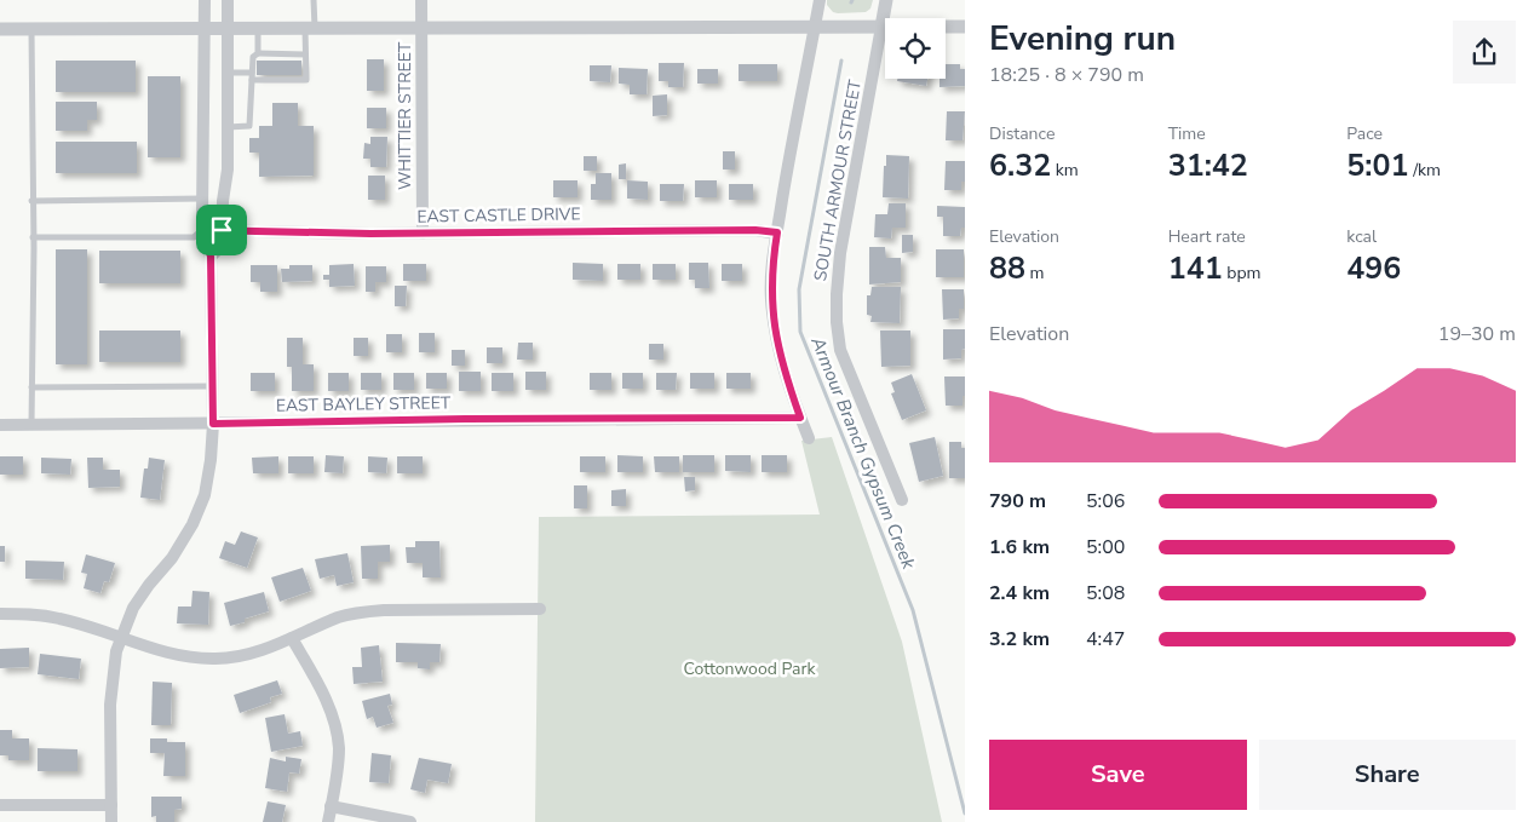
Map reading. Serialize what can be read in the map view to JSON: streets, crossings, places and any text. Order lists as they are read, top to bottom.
{
  "streets": {
    "street": [
      "WHITTIER STREET",
      "SOUTH ARMOUR STREET",
      "EAST CASTLE DRIVE",
      "EAST BAYLEY STREET"
    ]
  },
  "crossings": [
    ["WHITTIER STREET", "EAST CASTLE DRIVE"]
  ],
  "water": ["Armour Branch Gypsum Creek"],
  "parks": ["Cottonwood Park"],
  "page": {
    "heading": ["Evening run", "18:25 · 8 × 790 m"],
    "stats": [
      ["Distance", "6.32 km"],
      ["Time", "31:42"],
      ["Pace", "5:01 /km"],
      ["Elevation", "88 m"],
      ["Heart rate", "141 bpm"],
      ["kcal", "496"]
    ],
    "chart": ["Elevation", "19–30 m"],
    "list": [
      {
        "name": "790 m",
        "note": "5:06"
      },
      {
        "name": "1.6 km",
        "note": "5:00"
      },
      {
        "name": "2.4 km",
        "note": "5:08"
      },
      {
        "name": "3.2 km",
        "note": "4:47"
      }
    ],
    "buttons": ["Save", "Share"]
  }
}
